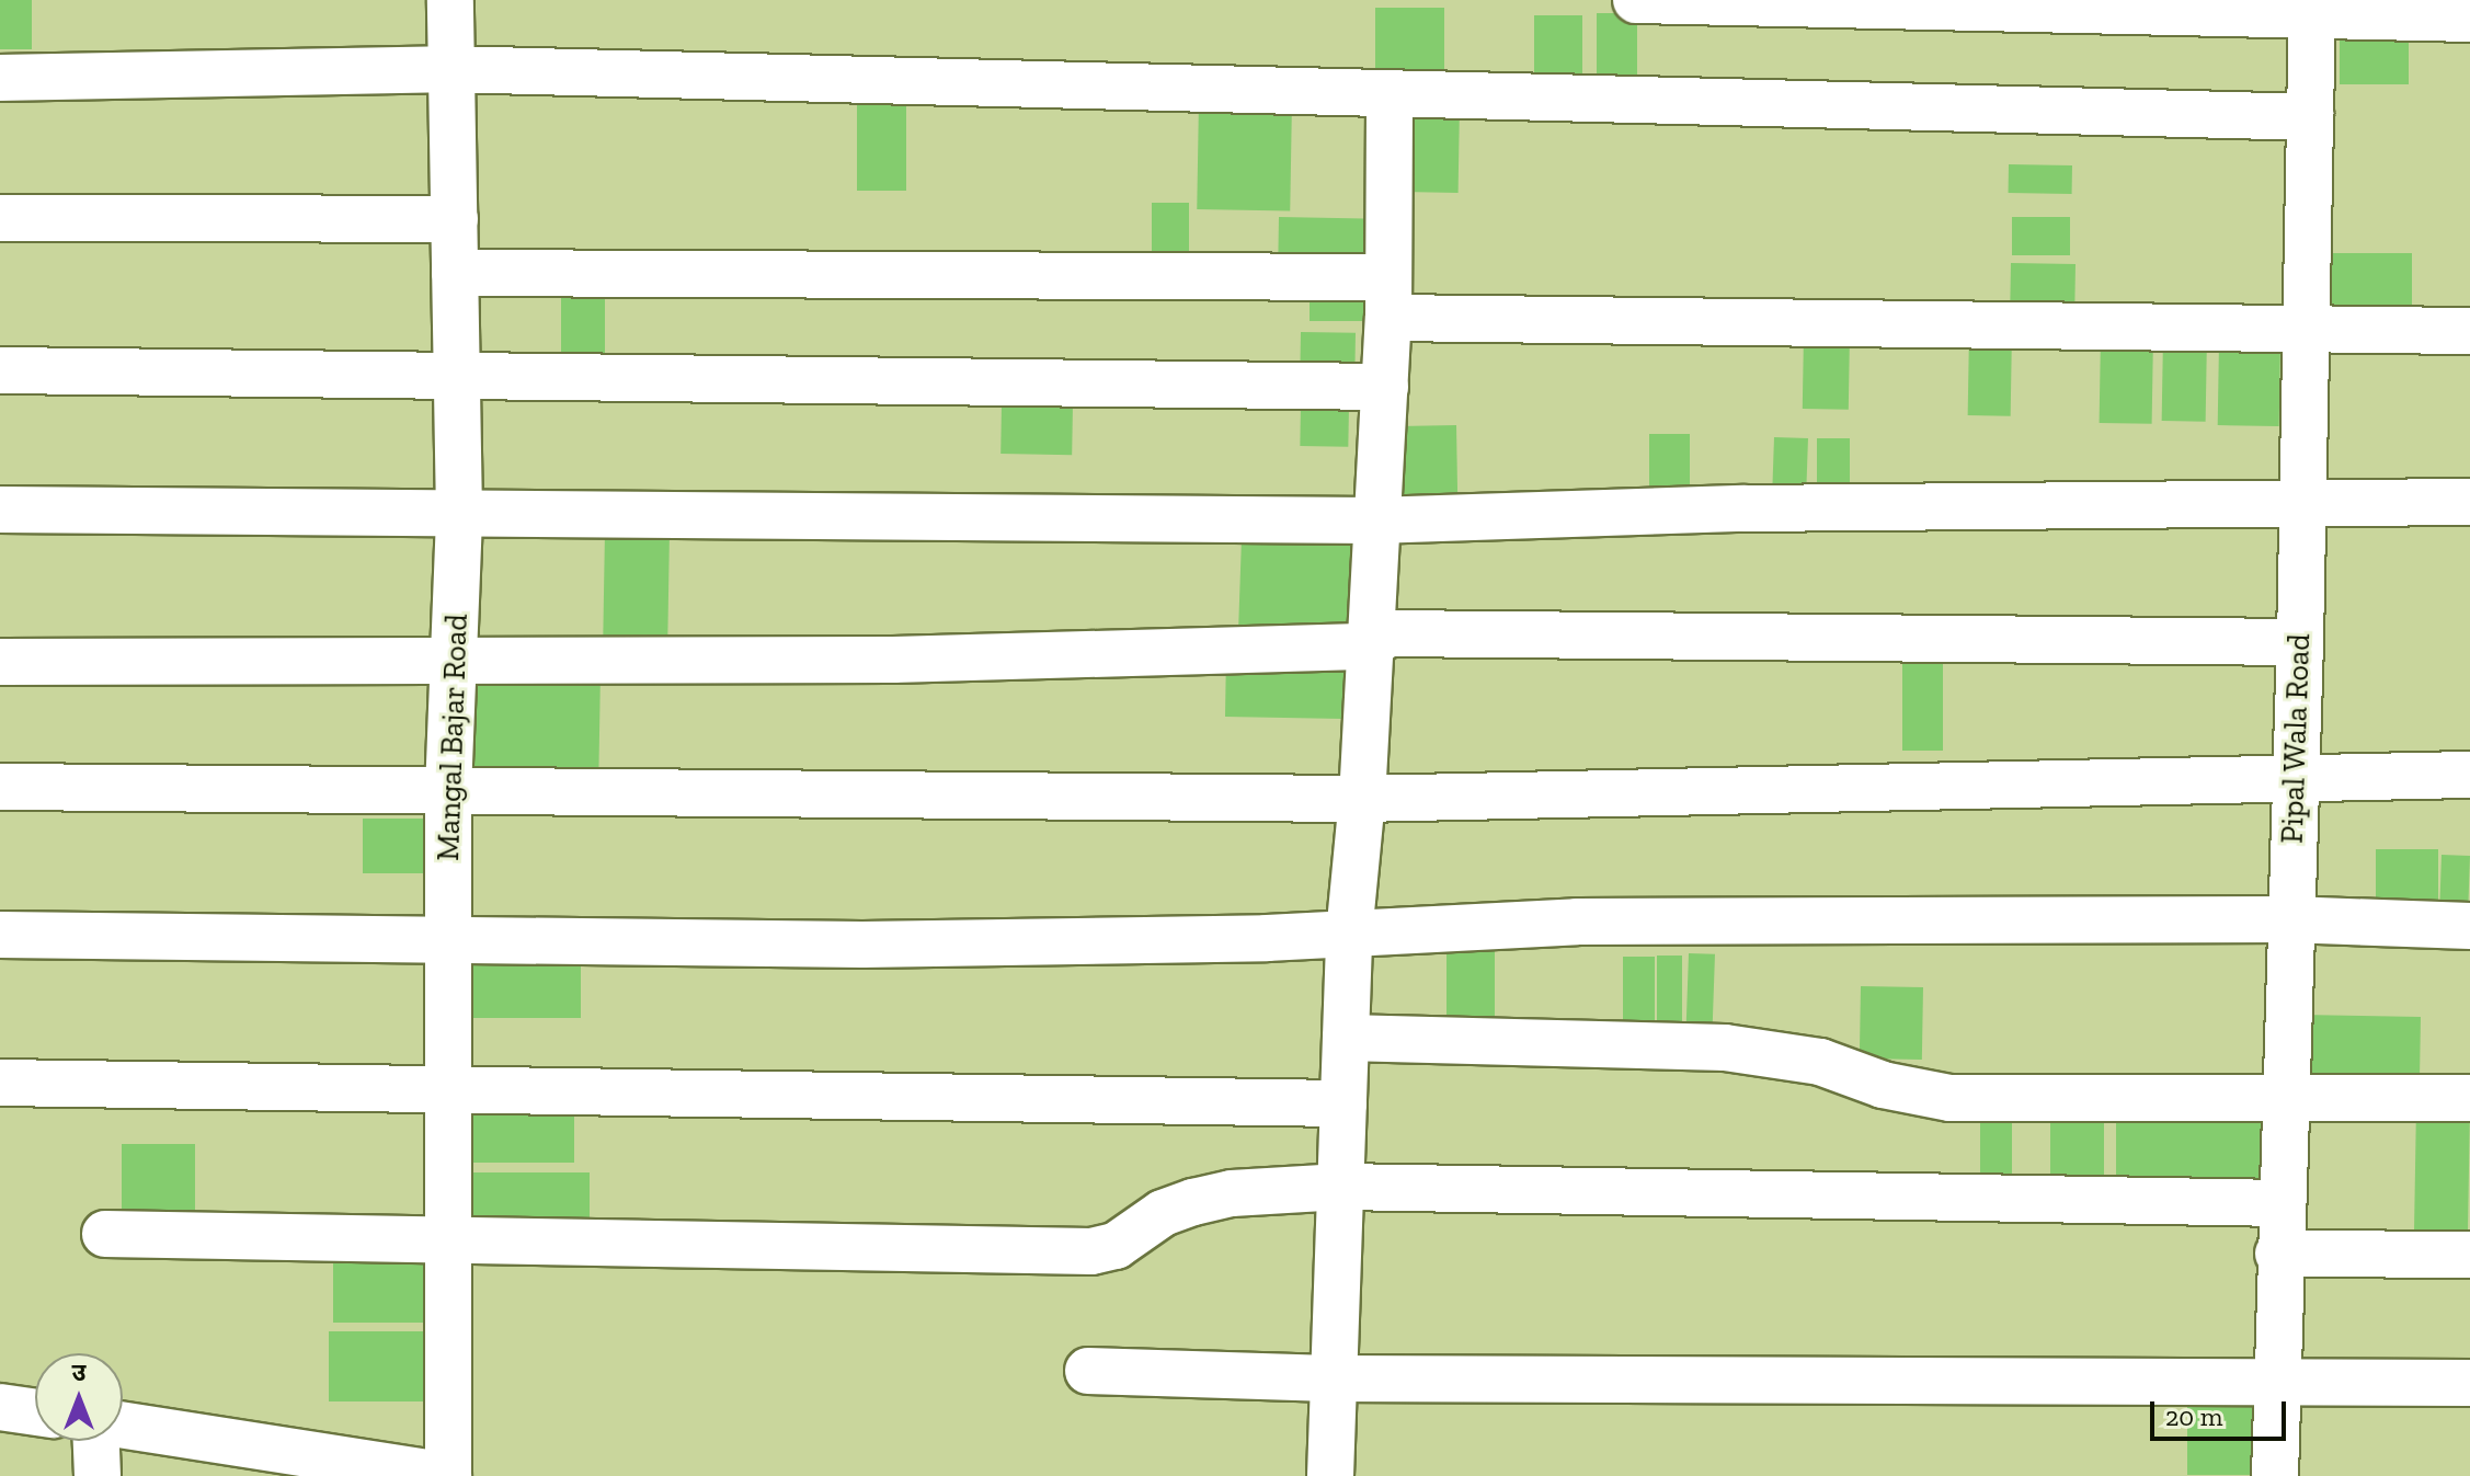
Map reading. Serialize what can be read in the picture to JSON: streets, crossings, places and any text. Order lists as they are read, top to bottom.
{
  "streets": {
    "street": ["Mangal Bajar Road", "Pipal Wala Road"]
  },
  "scale_bar": "20 m",
  "north": "top"
}
